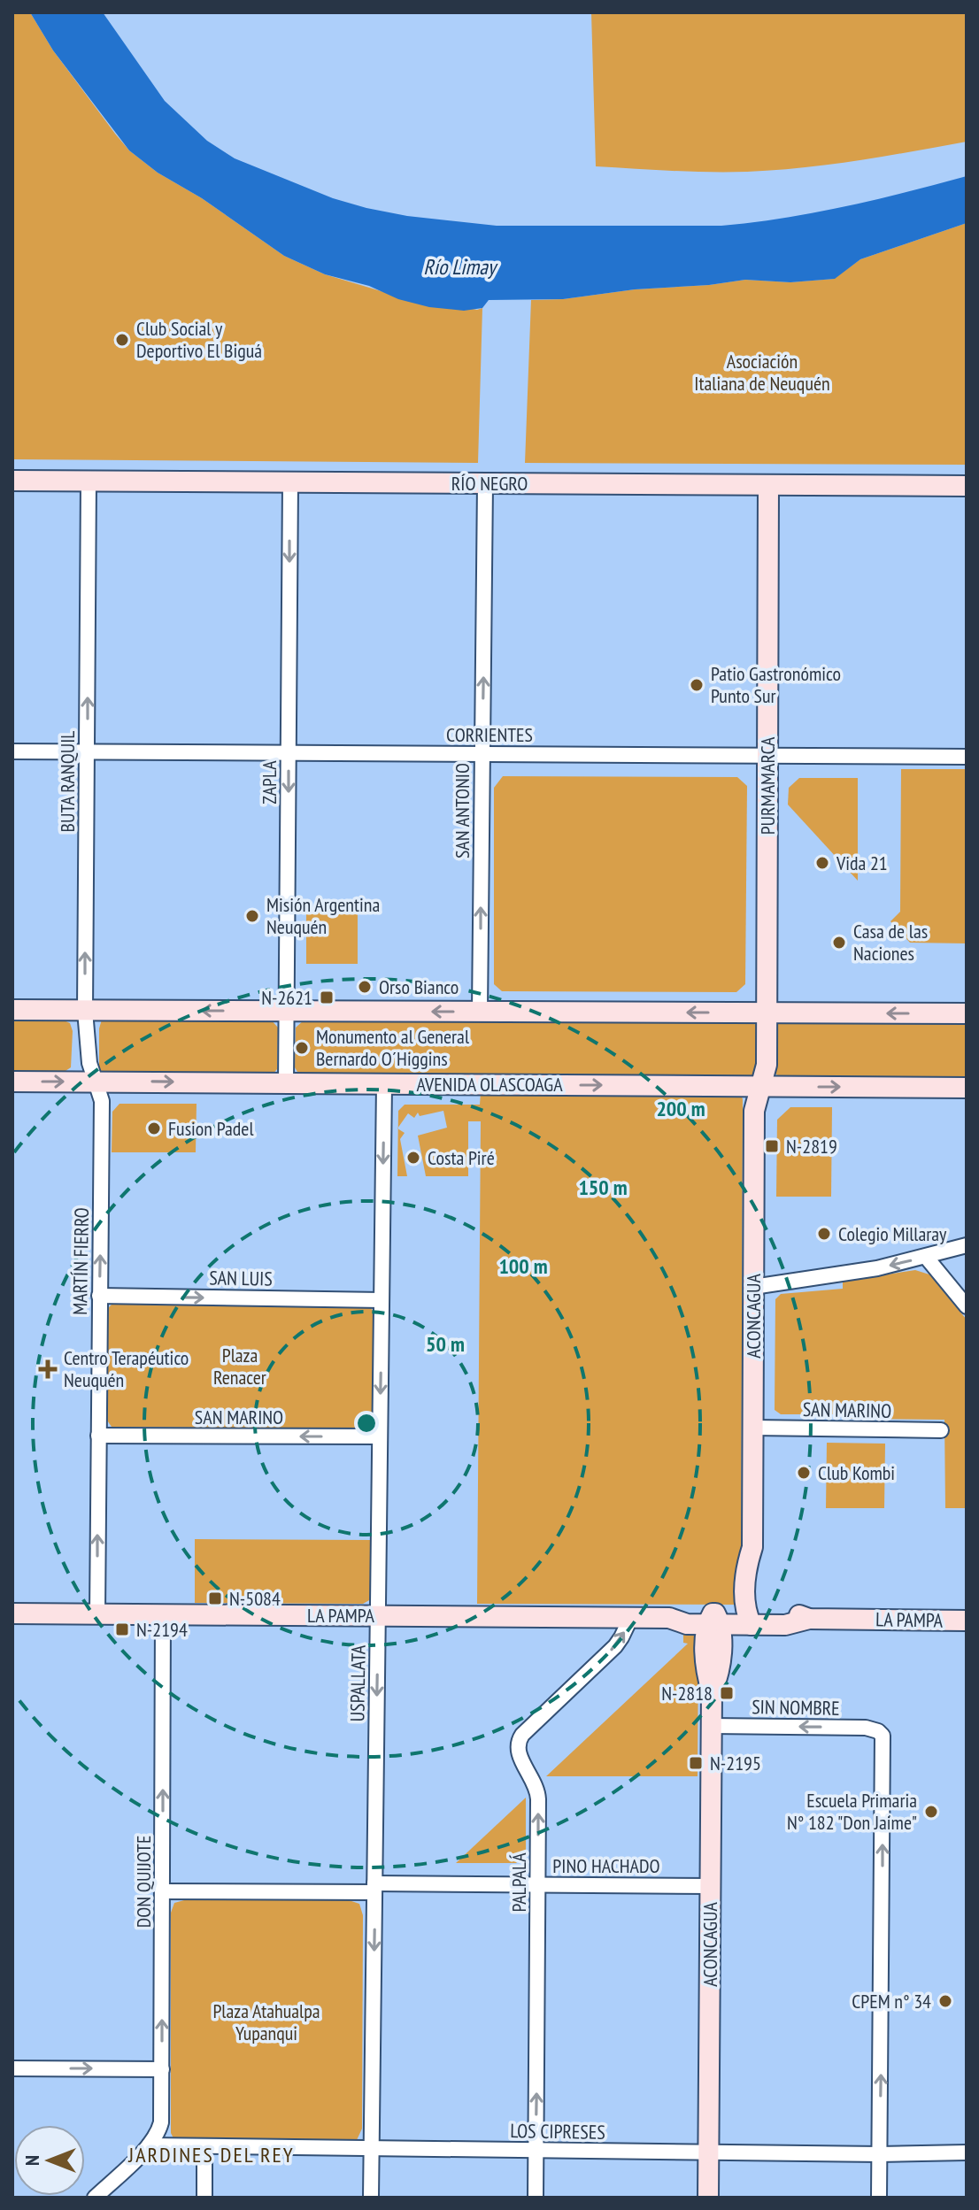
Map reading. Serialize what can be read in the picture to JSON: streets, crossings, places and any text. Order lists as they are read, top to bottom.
{
  "streets": {
    "street": [
      "RÍO NEGRO",
      "CORRIENTES",
      "BUTA RANQUIL",
      "ZAPLA",
      "PURMAMARCA",
      "SAN ANTONIO",
      "AVENIDA OLASCOAGA",
      "MARTÍN FIERRO",
      "SAN LUIS",
      "ACONCAGUA",
      "SAN MARINO",
      "LA PAMPA",
      "USPALLATA",
      "SIN NOMBRE",
      "PINO HACHADO",
      "DON QUIJOTE",
      "PALPALÁ",
      "LOS CIPRESES"
    ]
  },
  "crossings": [
    ["RÍO NEGRO", "BUTA RANQUIL"],
    ["RÍO NEGRO", "ZAPLA"],
    ["RÍO NEGRO", "PURMAMARCA"],
    ["RÍO NEGRO", "SAN ANTONIO"],
    ["CORRIENTES", "BUTA RANQUIL"],
    ["CORRIENTES", "ZAPLA"],
    ["CORRIENTES", "PURMAMARCA"],
    ["CORRIENTES", "SAN ANTONIO"],
    ["BUTA RANQUIL", "AVENIDA OLASCOAGA"],
    ["BUTA RANQUIL", "MARTÍN FIERRO"],
    ["ZAPLA", "AVENIDA OLASCOAGA"],
    ["PURMAMARCA", "AVENIDA OLASCOAGA"],
    ["PURMAMARCA", "ACONCAGUA"],
    ["AVENIDA OLASCOAGA", "MARTÍN FIERRO"],
    ["AVENIDA OLASCOAGA", "ACONCAGUA"],
    ["AVENIDA OLASCOAGA", "USPALLATA"],
    ["MARTÍN FIERRO", "SAN LUIS"],
    ["MARTÍN FIERRO", "SAN MARINO"],
    ["MARTÍN FIERRO", "LA PAMPA"],
    ["SAN LUIS", "USPALLATA"],
    ["ACONCAGUA", "SAN MARINO"],
    ["ACONCAGUA", "LA PAMPA"],
    ["ACONCAGUA", "SIN NOMBRE"],
    ["ACONCAGUA", "PINO HACHADO"],
    ["ACONCAGUA", "LOS CIPRESES"],
    ["SAN MARINO", "USPALLATA"],
    ["LA PAMPA", "USPALLATA"],
    ["LA PAMPA", "DON QUIJOTE"],
    ["LA PAMPA", "PALPALÁ"],
    ["USPALLATA", "PINO HACHADO"],
    ["USPALLATA", "LOS CIPRESES"],
    ["SIN NOMBRE", "LOS CIPRESES"],
    ["PINO HACHADO", "DON QUIJOTE"],
    ["PINO HACHADO", "PALPALÁ"],
    ["DON QUIJOTE", "LOS CIPRESES"],
    ["PALPALÁ", "LOS CIPRESES"]
  ],
  "one_way": [
    "BUTA RANQUIL",
    "ZAPLA",
    "SAN ANTONIO",
    "MARTÍN FIERRO",
    "SAN LUIS",
    "SAN MARINO",
    "USPALLATA",
    "DON QUIJOTE",
    "PALPALÁ"
  ],
  "districts": ["JARDINES DEL REY"],
  "water": ["Río Limay"],
  "parks": ["Asociación Italiana de Neuquén", "Plaza Renacer", "Plaza Atahualpa Yupanqui"],
  "places": {
    "other": [
      "Club Social y Deportivo El Biguá",
      "Patio Gastronómico Punto Sur",
      "Vida 21",
      "Misión Argentina Neuquén",
      "Casa de las Naciones",
      "Orso Bianco",
      "Monumento al General Bernardo O´Higgins",
      "Fusion Padel",
      "Costa Piré",
      "Colegio Millaray",
      "Club Kombi",
      "Escuela Primaria N° 182 \"Don Jaime\"",
      "CPEM n° 34"
    ],
    "transit": [
      "N-2621",
      "N-2819",
      "N-5084",
      "N-2194",
      "N-2818",
      "N-2195"
    ],
    "health": ["Centro Terapéutico Neuquén"]
  },
  "north": "left",
  "rings": [
    "200 m",
    "150 m",
    "100 m",
    "50 m"
  ]
}
